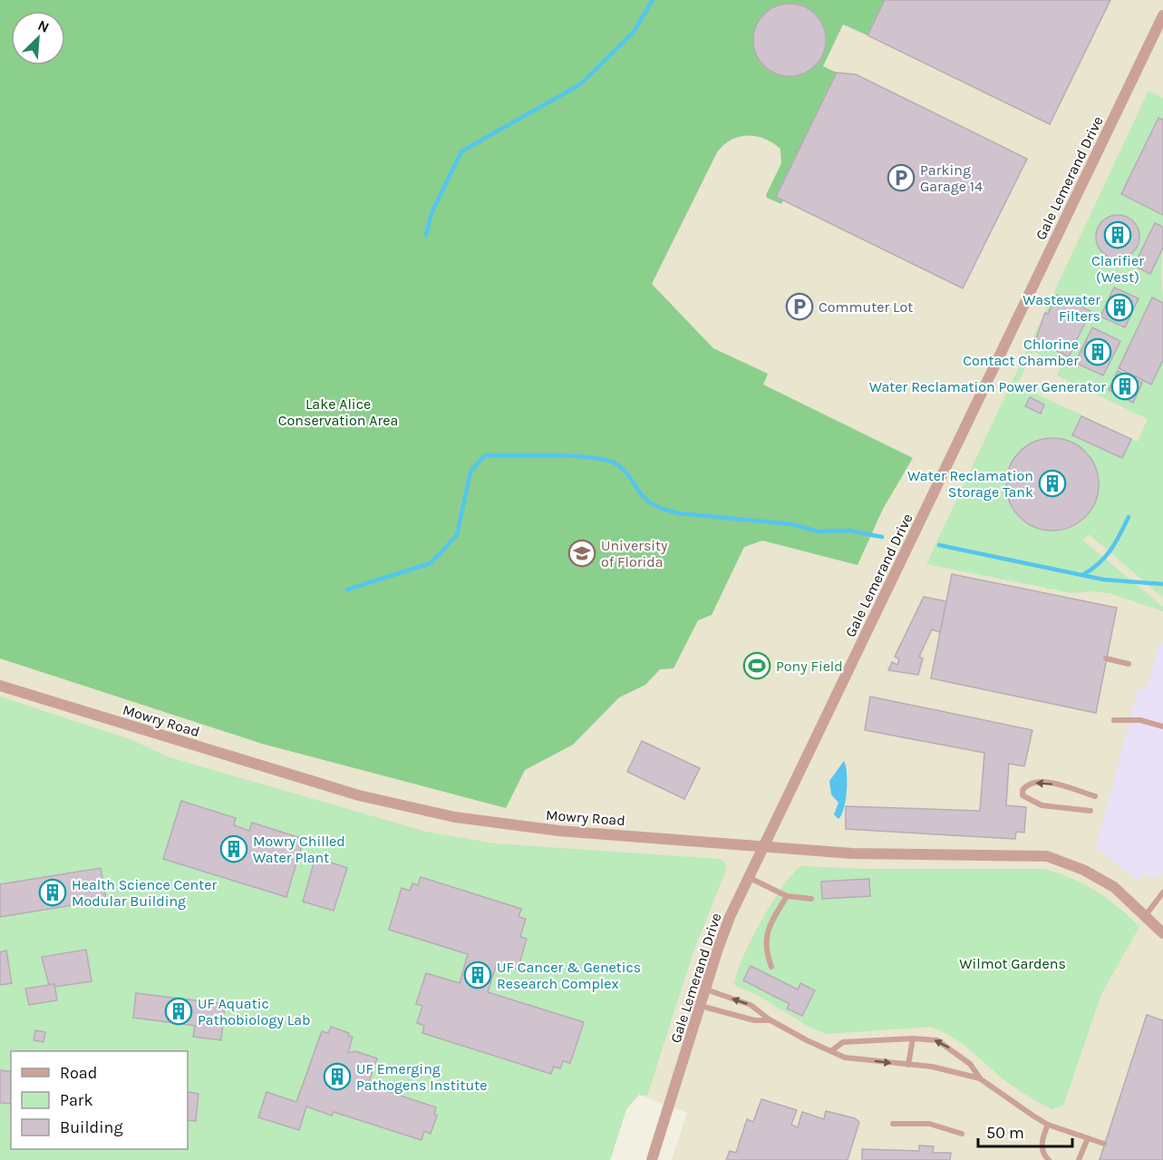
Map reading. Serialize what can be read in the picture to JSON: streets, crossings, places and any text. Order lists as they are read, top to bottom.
{
  "streets": {
    "street": ["Gale Lemerand Drive", "Mowry Road"]
  },
  "crossings": [
    ["Gale Lemerand Drive", "Mowry Road"]
  ],
  "parks": ["Lake Alice Conservation Area", "Wilmot Gardens"],
  "places": {
    "parking": ["Parking Garage 14", "Commuter Lot"],
    "building": [
      "Clarifier (West)",
      "Wastewater Filters",
      "Chlorine Contact Chamber",
      "Water Reclamation Power Generator",
      "Water Reclamation Storage Tank",
      "Mowry Chilled Water Plant",
      "Health Science Center Modular Building",
      "UF Cancer & Genetics Research Complex",
      "UF Aquatic Pathobiology Lab",
      "UF Emerging Pathogens Institute"
    ],
    "school or university": ["University of Florida"],
    "sports": ["Pony Field"]
  },
  "legend": ["Road", "Park", "Building"],
  "scale_bar": "50 m",
  "north": "top right"
}
